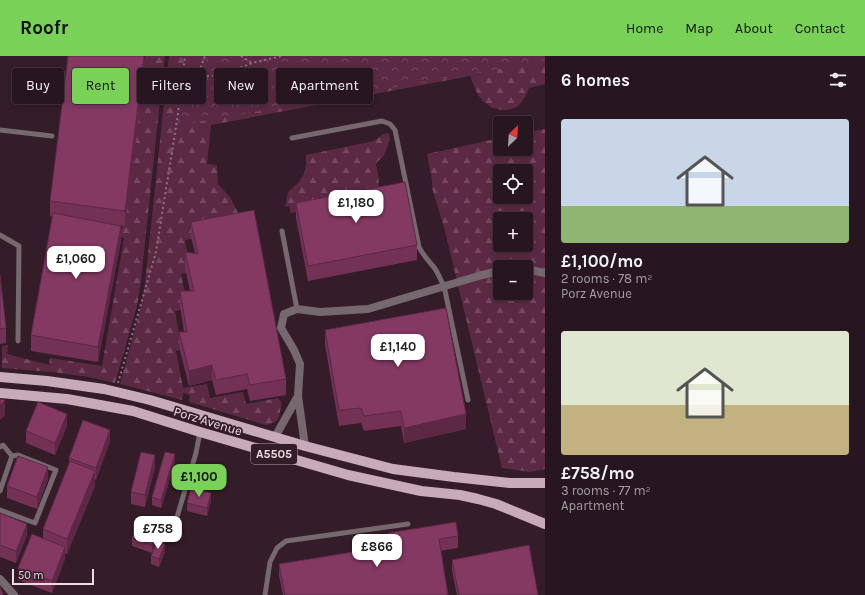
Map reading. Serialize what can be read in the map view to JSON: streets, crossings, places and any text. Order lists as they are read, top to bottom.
{
  "streets": {
    "main road": ["Porz Avenue", "A5505"]
  },
  "scale_bar": "50 m",
  "north": "top right",
  "page": {
    "header": "Roofr",
    "nav": [
      "Home",
      "Map",
      "About",
      "Contact"
    ],
    "heading": "6 homes",
    "chip": [
      "Buy",
      "Rent",
      "Filters",
      "New",
      "Apartment"
    ],
    "list": [
      {
        "name": "£1,100/mo",
        "note": "2 rooms · 78 m² · Porz Avenue"
      },
      {
        "name": "£758/mo",
        "note": "3 rooms · 77 m² · Apartment"
      }
    ],
    "map_buttons": ["+", "−"],
    "price": [
      "£1,180",
      "£1,060",
      "£1,140",
      "£1,100",
      "£758",
      "£866"
    ],
    "scale": "50 m"
  }
}
